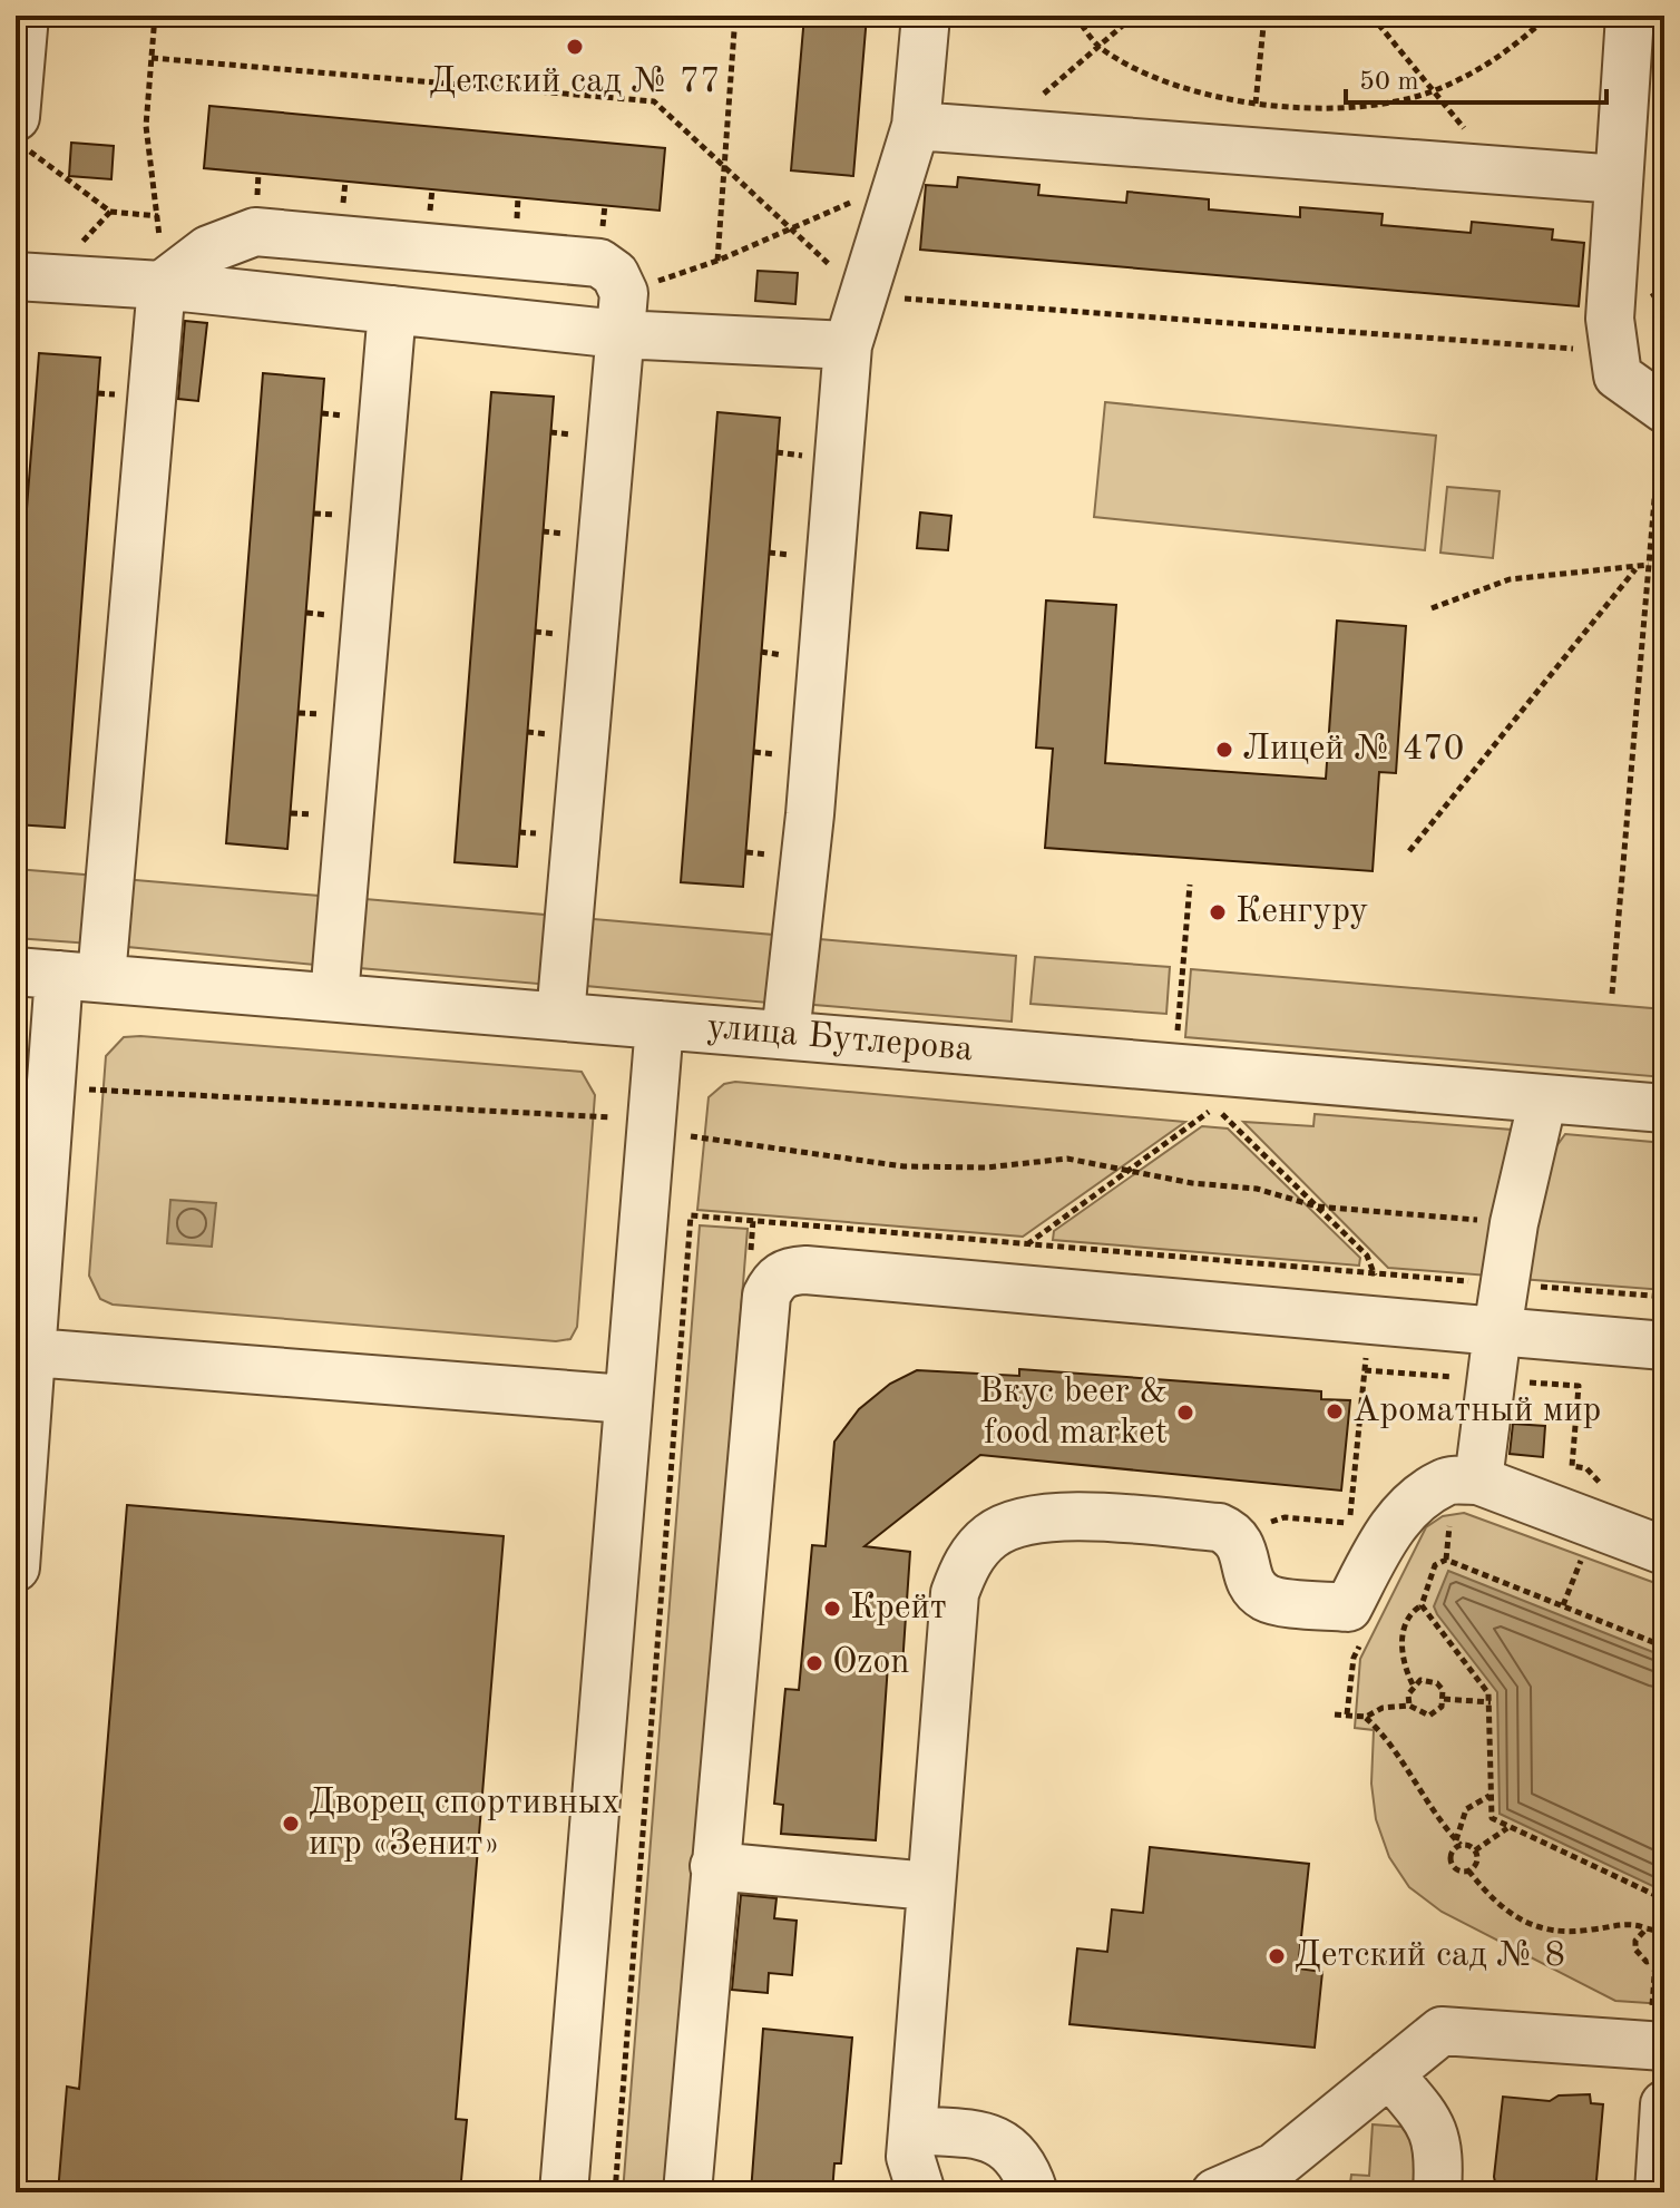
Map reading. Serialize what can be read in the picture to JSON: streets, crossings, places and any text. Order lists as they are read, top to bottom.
{
  "streets": {
    "street": ["улица Бутлерова"]
  },
  "places": [
    "Детский сад № 77",
    "Лицей № 470",
    "Кенгуру",
    "Ароматный мир",
    "Вкус beer & food market",
    "Крейт",
    "Ozon",
    "Дворец спортивных игр «Зенит»",
    "Детский сад № 8"
  ],
  "scale_bar": "50 m"
}
